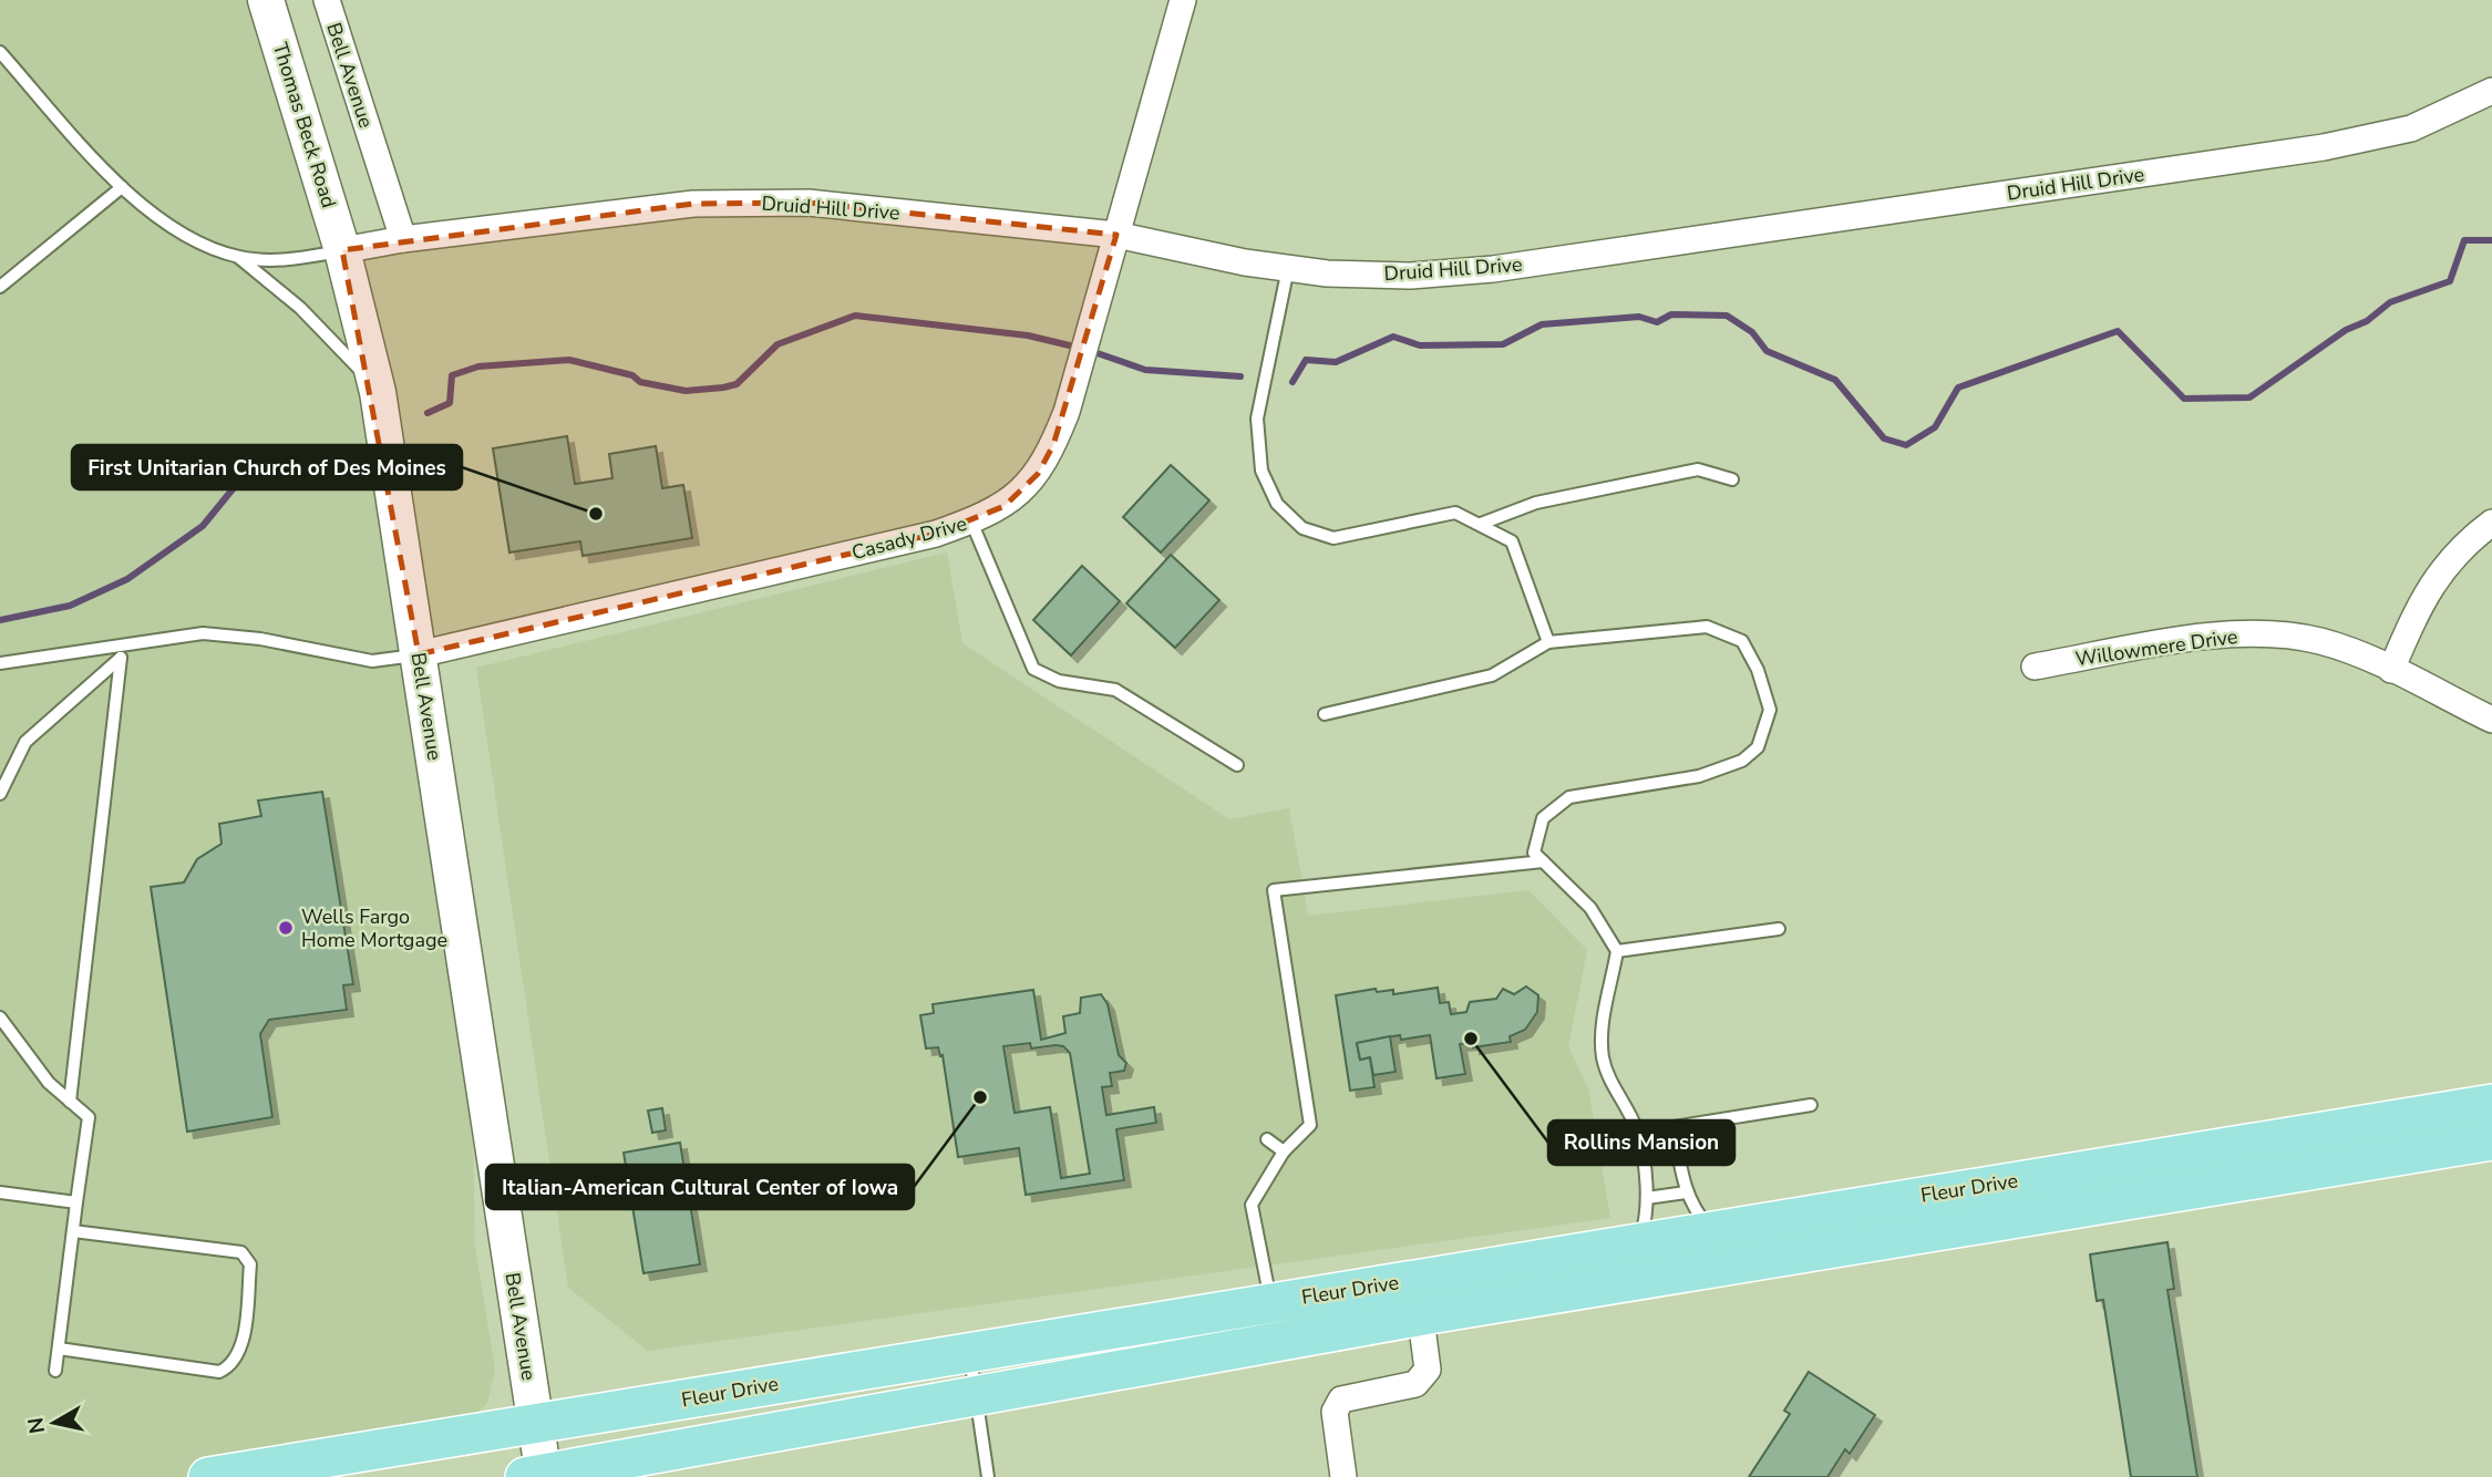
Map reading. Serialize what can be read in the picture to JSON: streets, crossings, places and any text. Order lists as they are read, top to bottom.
{
  "streets": {
    "main road": ["Bell Avenue", "Thomas Beck Road", "Fleur Drive"],
    "street": ["Druid Hill Drive", "Casady Drive", "Willowmere Drive"]
  },
  "crossings": [
    ["Bell Avenue", "Thomas Beck Road"],
    ["Bell Avenue", "Druid Hill Drive"],
    ["Bell Avenue", "Casady Drive"],
    ["Bell Avenue", "Fleur Drive"],
    ["Druid Hill Drive", "Casady Drive"]
  ],
  "places": [
    "First Unitarian Church of Des Moines",
    "Wells Fargo Home Mortgage",
    "Rollins Mansion",
    "Italian-American Cultural Center of Iowa"
  ],
  "north": "left"
}
